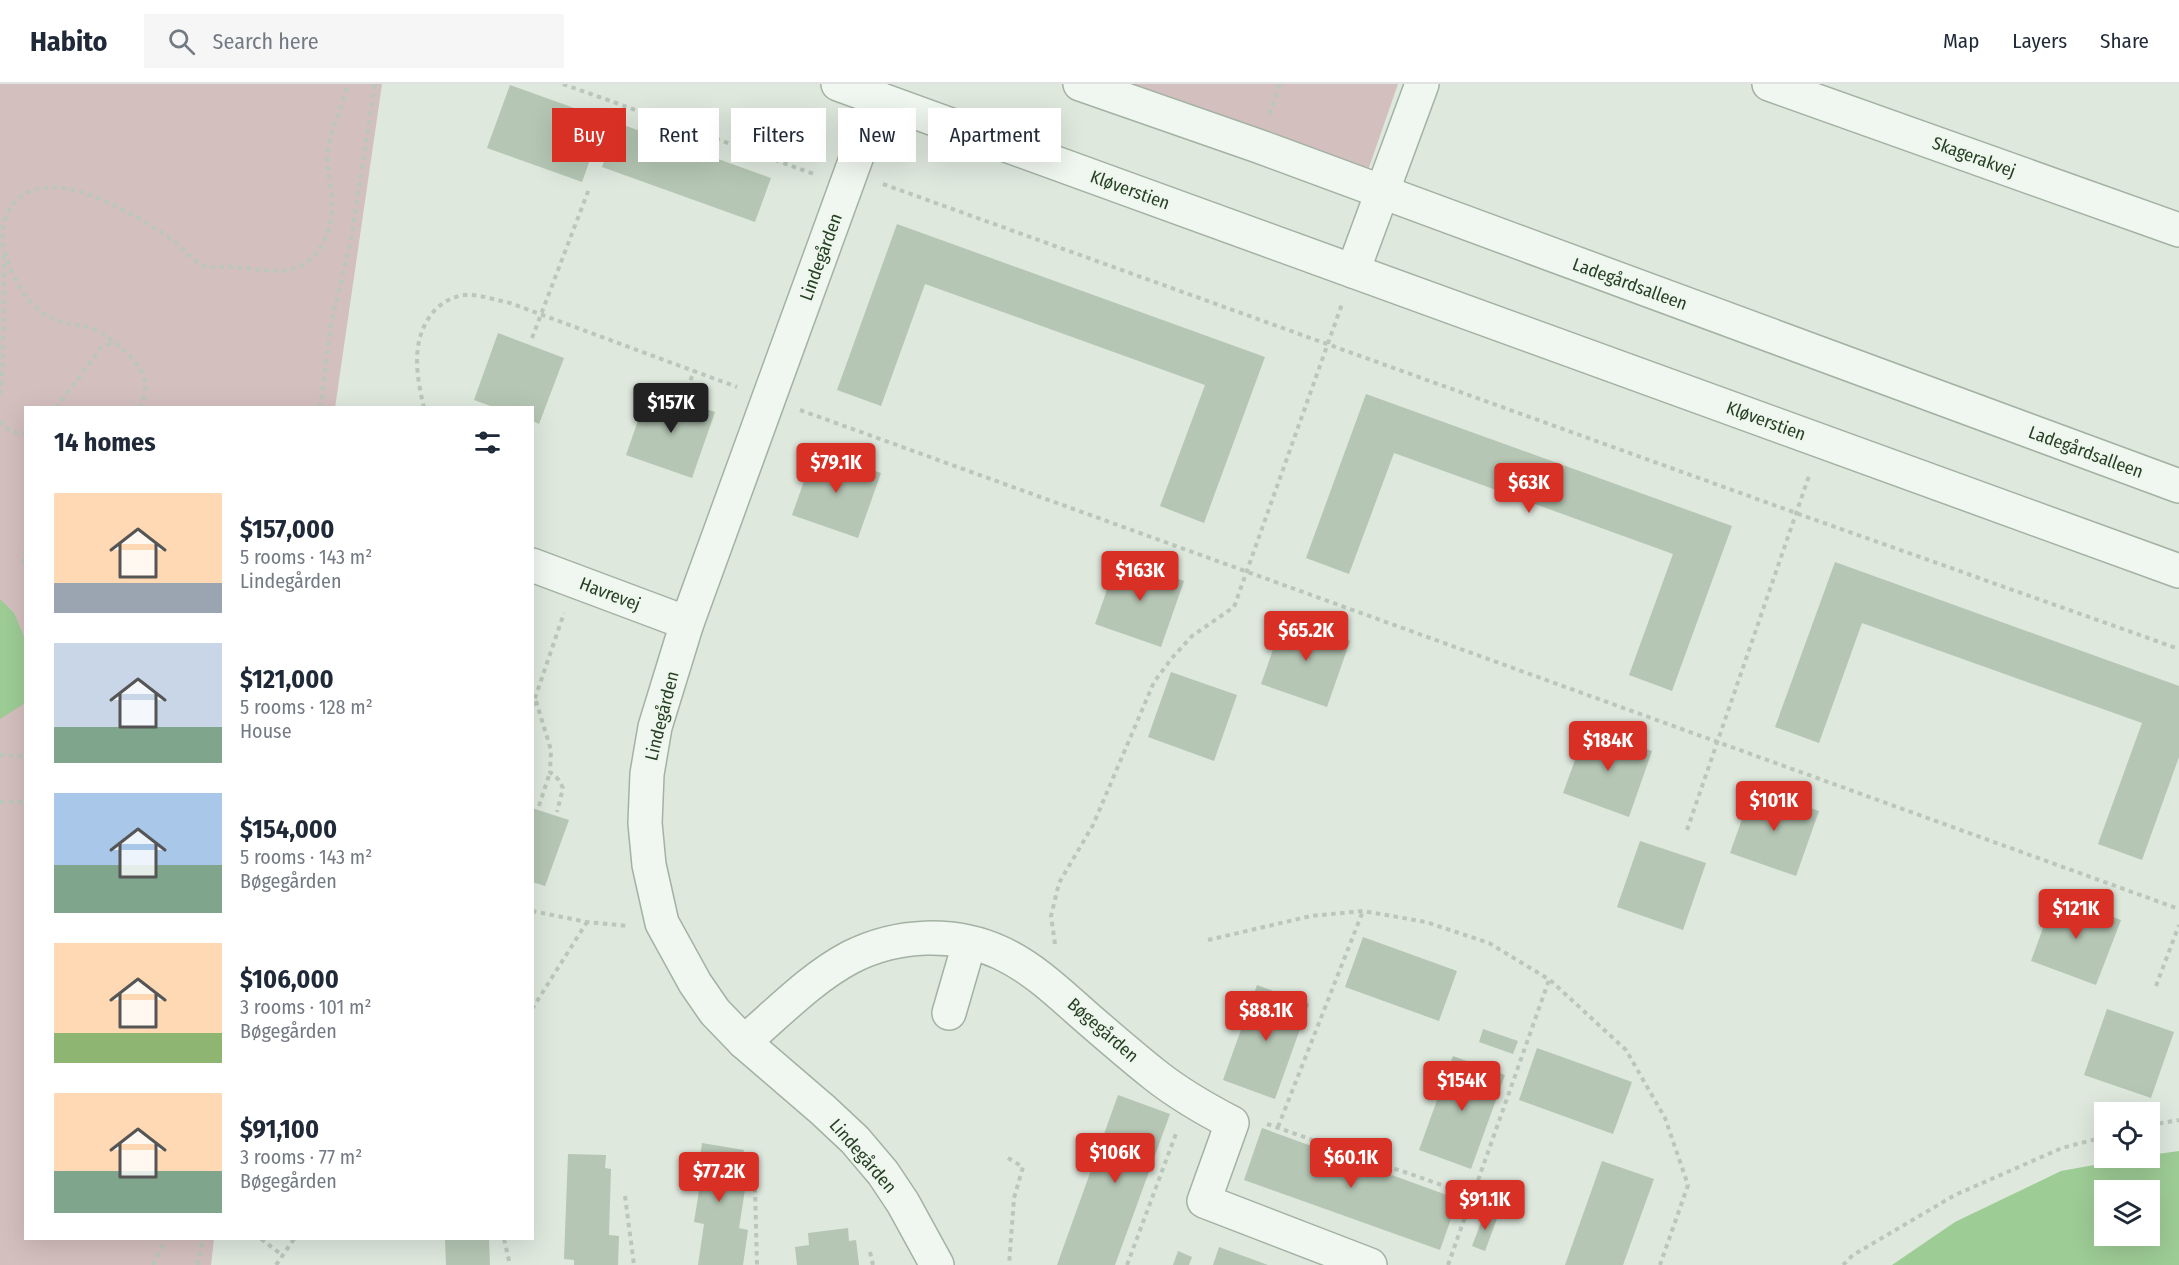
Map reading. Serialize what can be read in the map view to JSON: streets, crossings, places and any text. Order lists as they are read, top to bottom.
{
  "streets": {
    "street": [
      "Skagerakvej",
      "Kløverstien",
      "Lindegården",
      "Ladegårdsalleen",
      "Havrevej",
      "Bøgegården"
    ]
  },
  "crossings": [
    ["Kløverstien", "Lindegården"],
    ["Lindegården", "Havrevej"],
    ["Lindegården", "Bøgegården"]
  ],
  "page": {
    "header": "Habito",
    "search": "Search here",
    "nav": ["Map", "Layers", "Share"],
    "chip": [
      "Buy",
      "Rent",
      "Filters",
      "New",
      "Apartment"
    ],
    "price": [
      "$157K",
      "$79.1K",
      "$63K",
      "$163K",
      "$65.2K",
      "$184K",
      "$101K",
      "$121K",
      "$88.1K",
      "$154K",
      "$106K",
      "$60.1K",
      "$77.2K",
      "$91.1K"
    ],
    "heading": "14 homes",
    "list": [
      {
        "name": "$157,000",
        "note": "5 rooms · 143 m² · Lindegården"
      },
      {
        "name": "$121,000",
        "note": "5 rooms · 128 m² · House"
      },
      {
        "name": "$154,000",
        "note": "5 rooms · 143 m² · Bøgegården"
      },
      {
        "name": "$106,000",
        "note": "3 rooms · 101 m² · Bøgegården"
      },
      {
        "name": "$91,100",
        "note": "3 rooms · 77 m² · Bøgegården"
      }
    ]
  }
}
